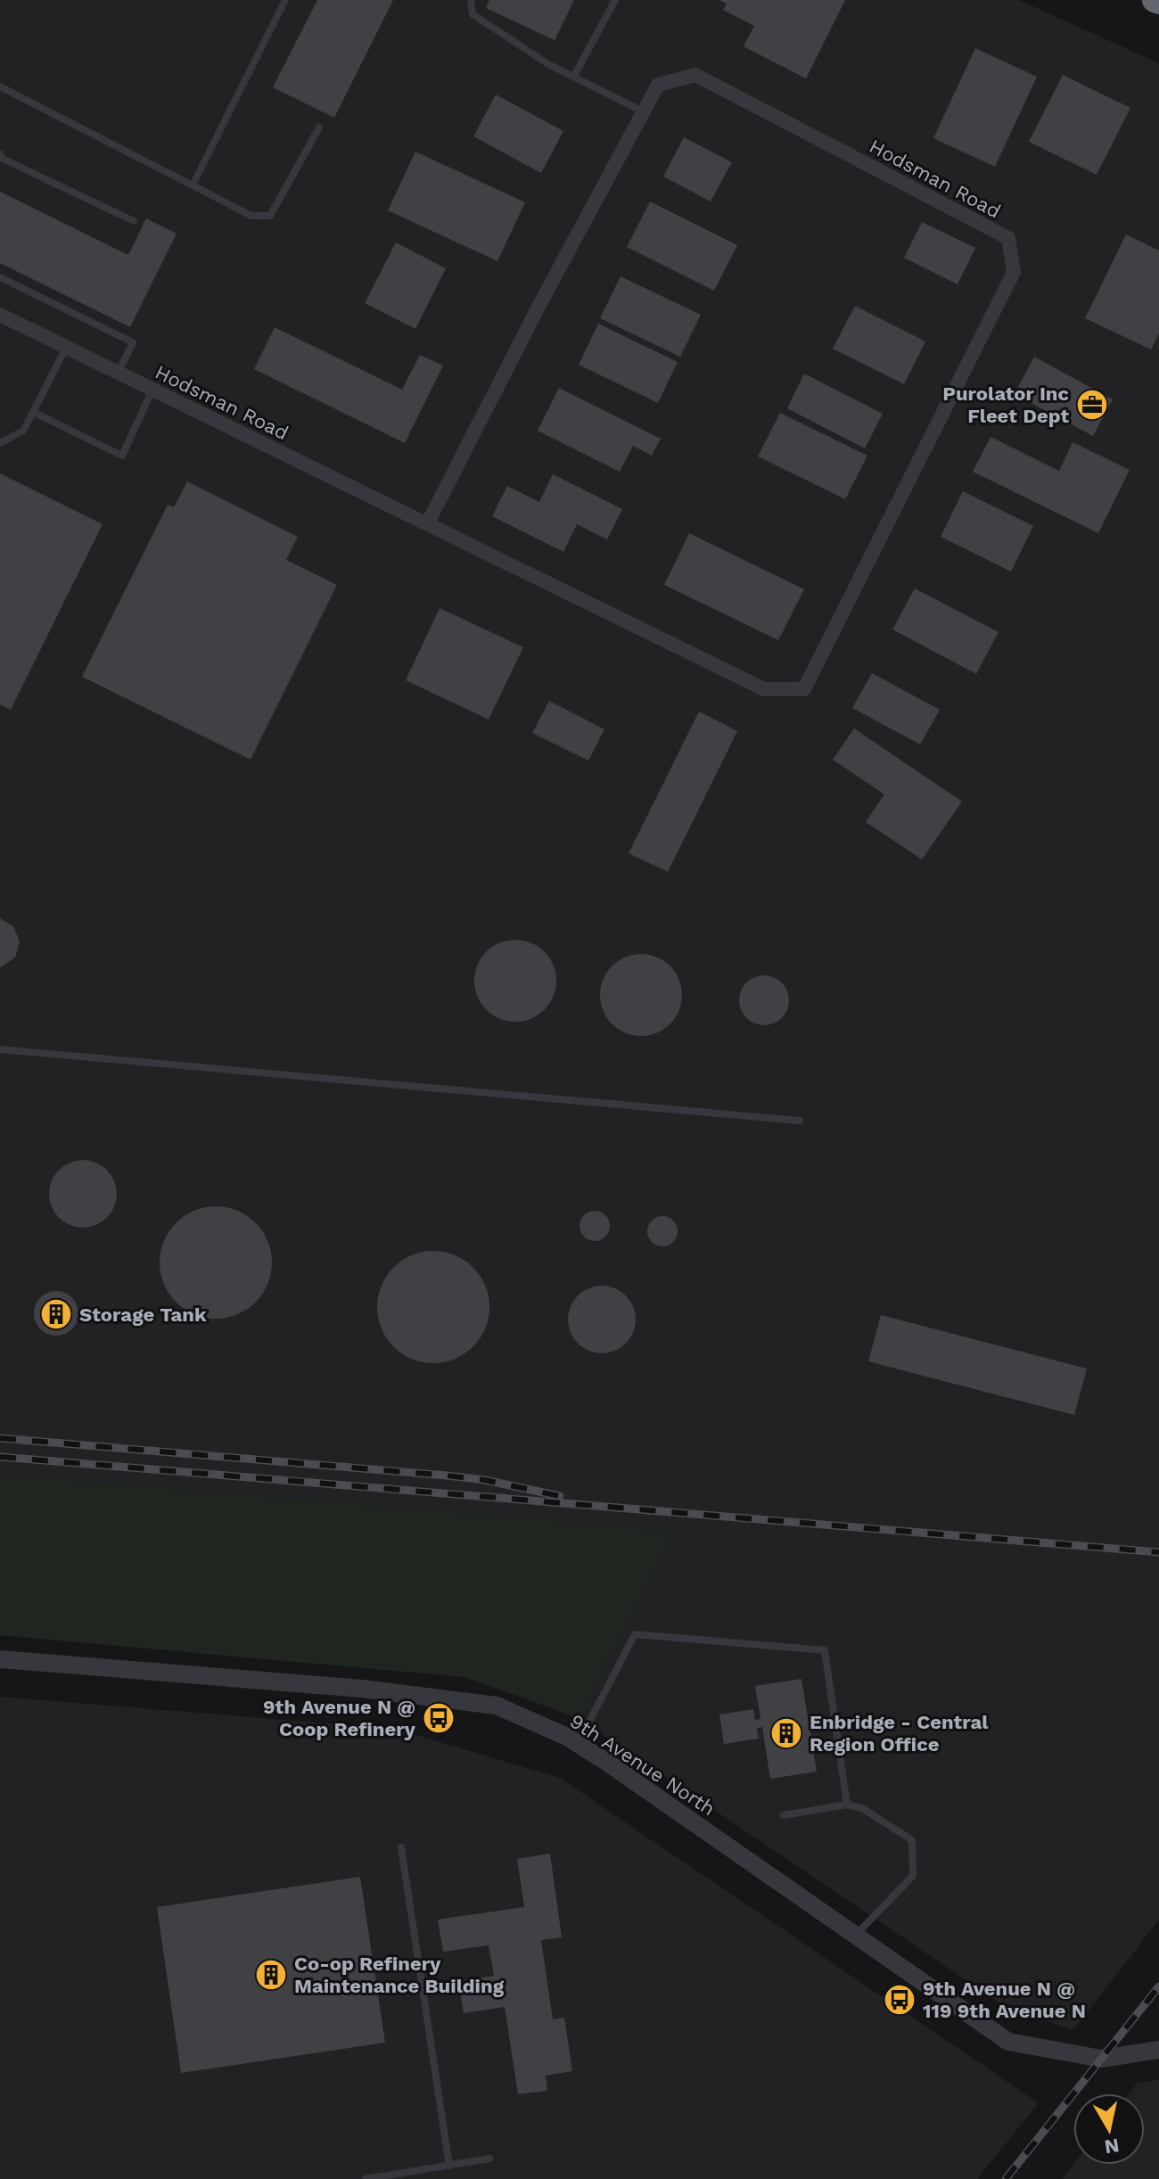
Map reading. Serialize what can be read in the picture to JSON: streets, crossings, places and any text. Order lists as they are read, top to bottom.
{
  "streets": {
    "street": ["Hodsman Road", "9th Avenue North"]
  },
  "places": {
    "office": ["Purolator Inc Fleet Dept"],
    "building": ["Storage Tank", "Enbridge - Central Region Office", "Co-op Refinery Maintenance Building"],
    "bus stop": ["9th Avenue N @ Coop Refinery", "9th Avenue N @ 119 9th Avenue N"]
  },
  "north": "bottom"
}
